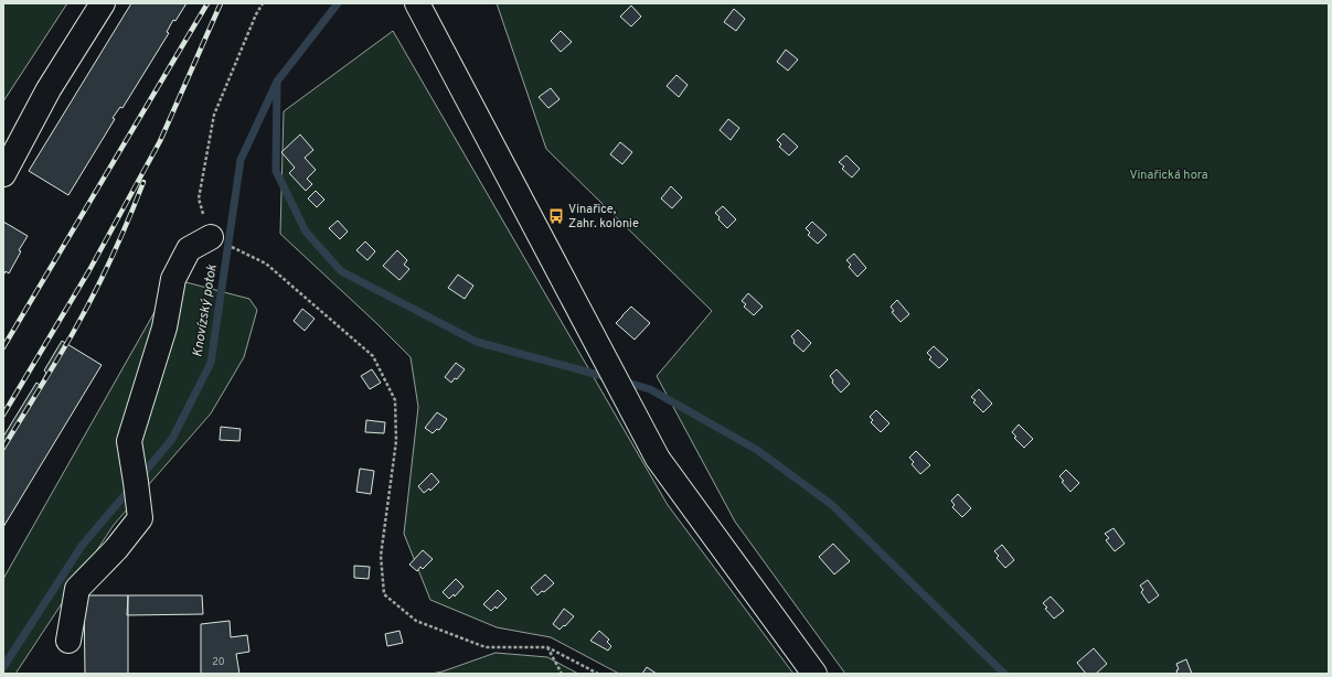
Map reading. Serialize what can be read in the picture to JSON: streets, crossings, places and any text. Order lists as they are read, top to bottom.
{
  "water": ["Knovízský potok"],
  "parks": ["Vinařická hora"],
  "places": {
    "bus stop": ["Vinařice, Zahr. kolonie"]
  },
  "house_numbers": ["20"]
}
